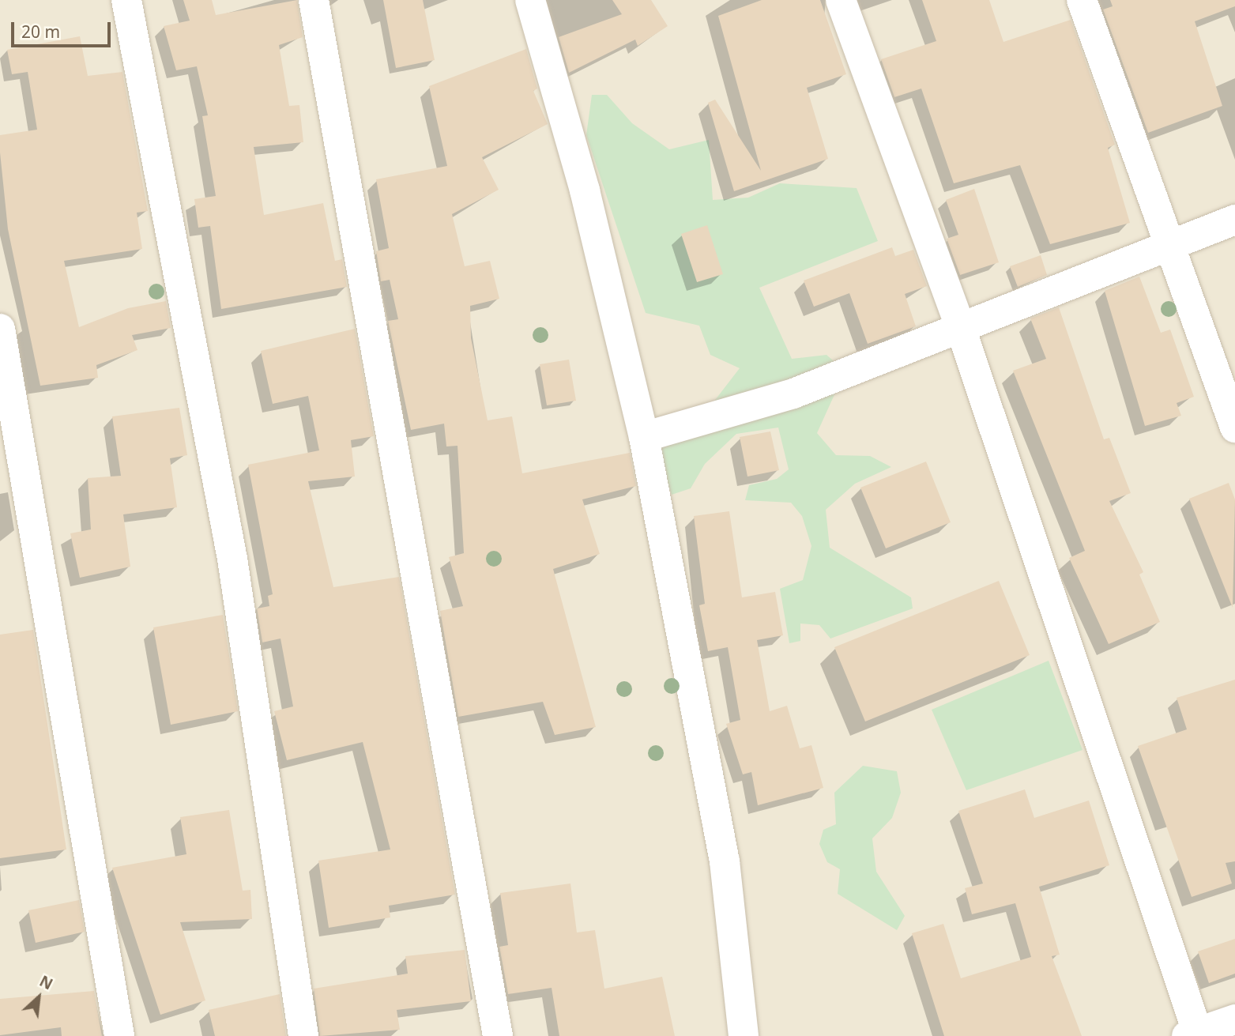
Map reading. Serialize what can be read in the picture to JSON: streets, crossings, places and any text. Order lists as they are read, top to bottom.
{
  "scale_bar": "20 m",
  "north": "top right"
}
